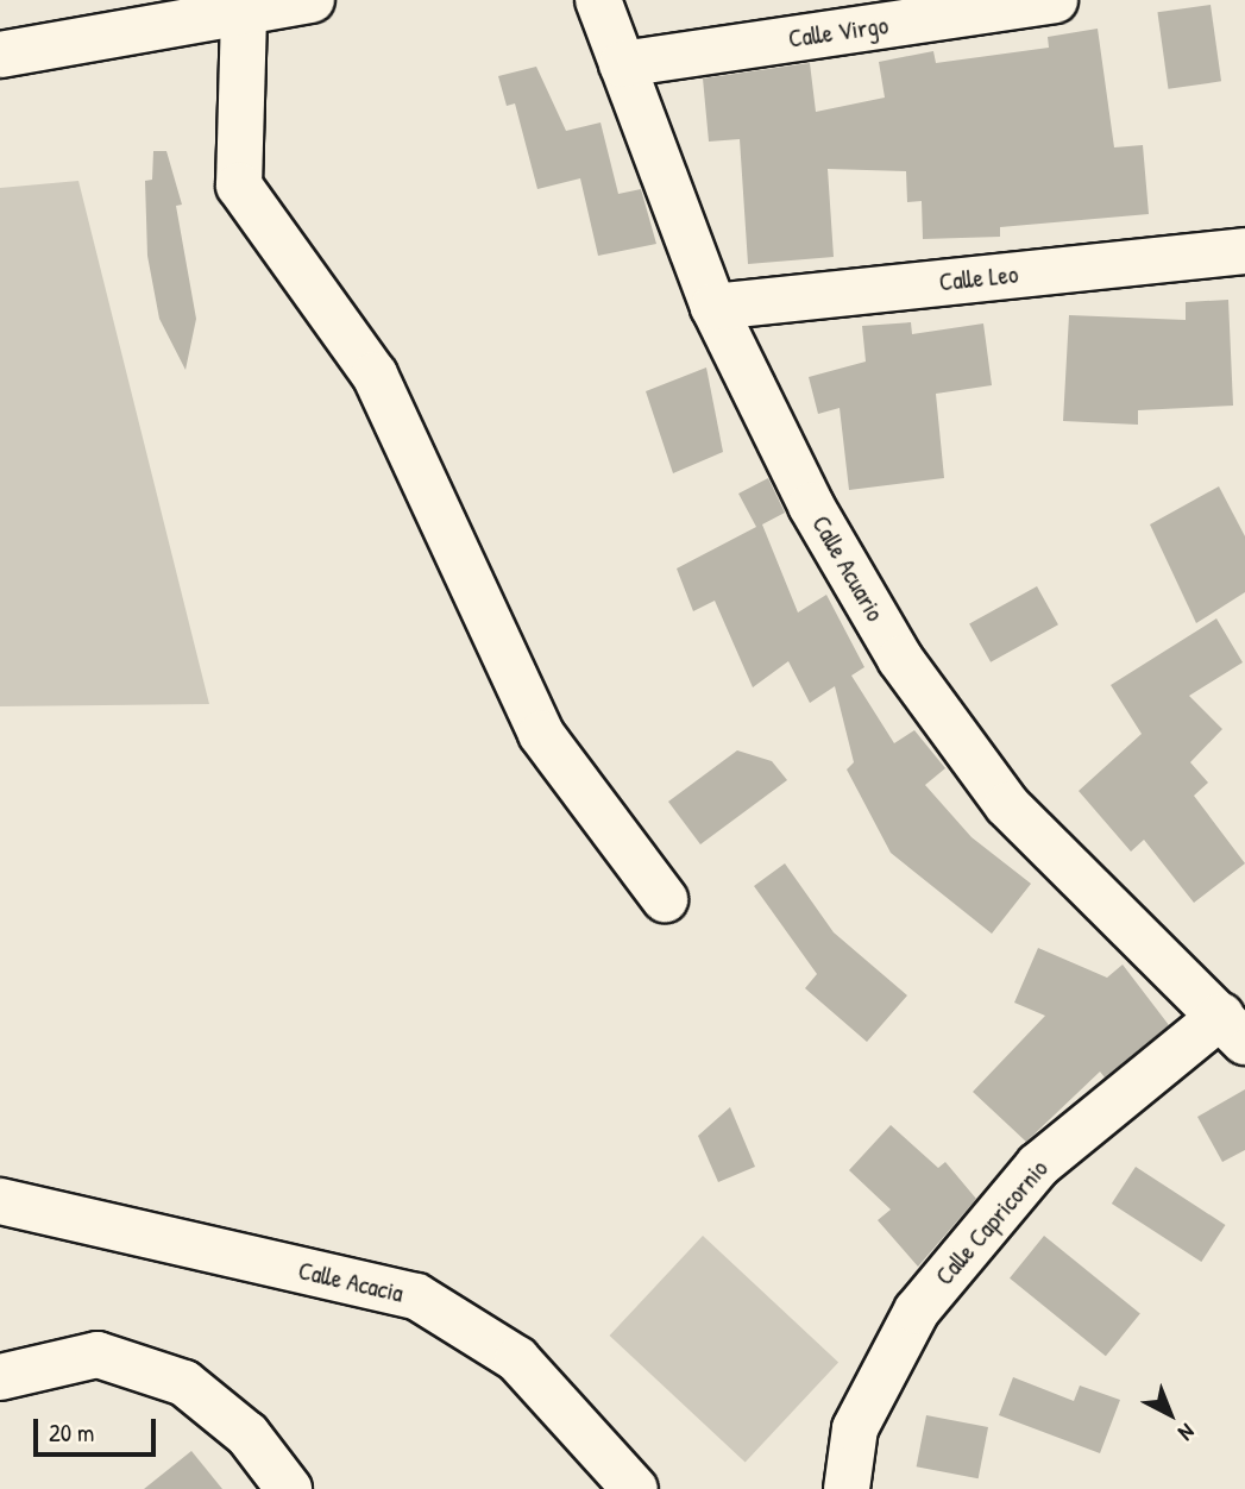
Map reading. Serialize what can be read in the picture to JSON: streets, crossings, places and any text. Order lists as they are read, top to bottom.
{
  "streets": {
    "street": [
      "Calle Virgo",
      "Calle Leo",
      "Calle Acuario",
      "Calle Capricornio",
      "Calle Acacia"
    ]
  },
  "crossings": [
    ["Calle Virgo", "Calle Acuario"],
    ["Calle Leo", "Calle Acuario"],
    ["Calle Acuario", "Calle Capricornio"]
  ],
  "scale_bar": "20 m",
  "north": "bottom right"
}
